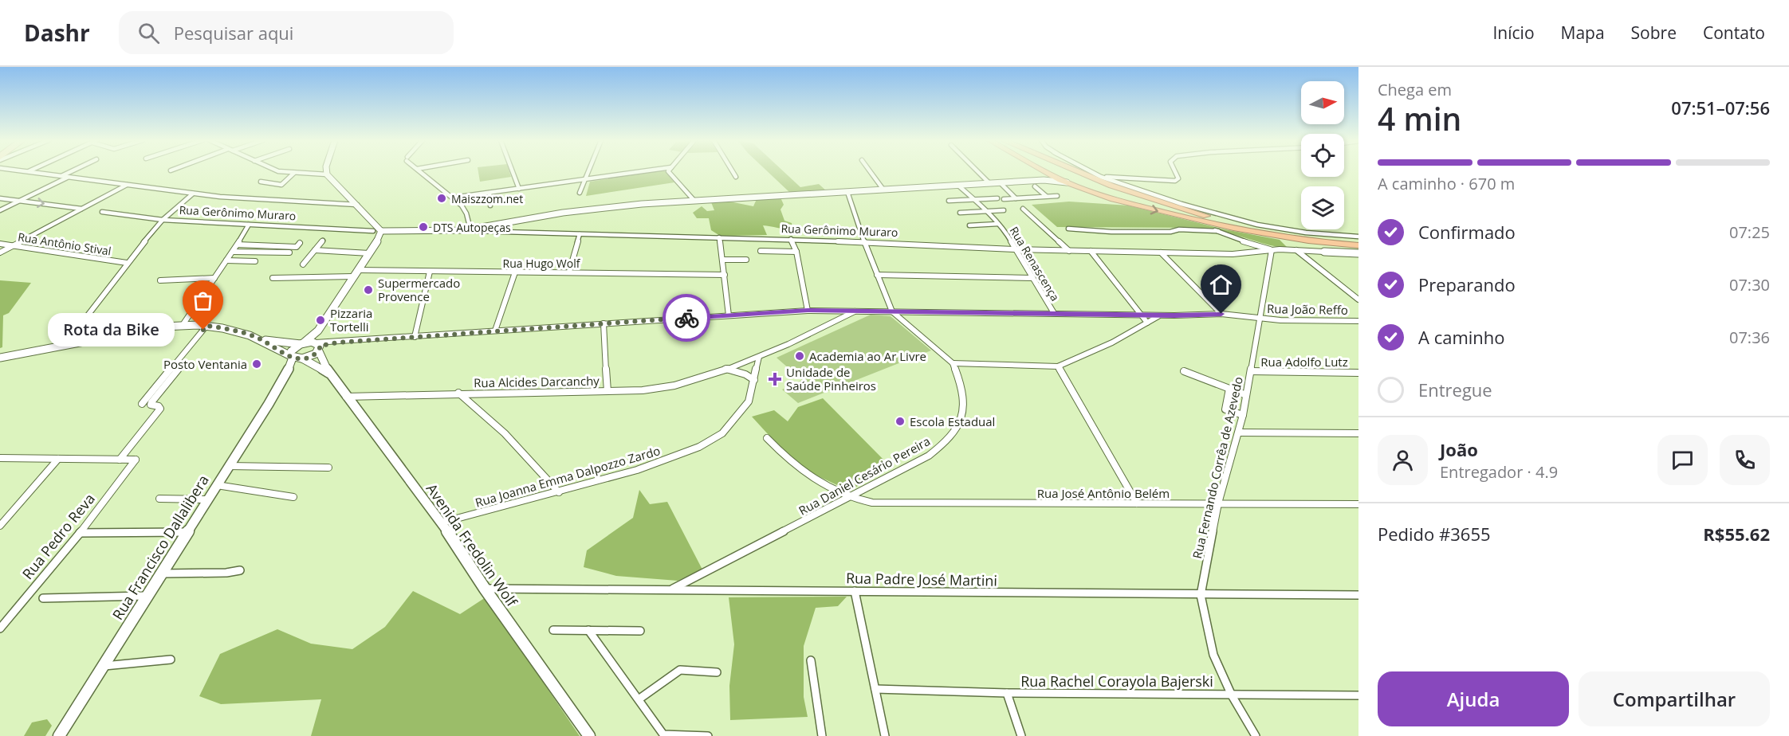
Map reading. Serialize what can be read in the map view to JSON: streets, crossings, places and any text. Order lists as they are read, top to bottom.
{
  "streets": {
    "street": [
      "Rua Gerônimo Muraro",
      "Rua Antônio Stival",
      "Rua Hugo Wolf",
      "Rua Renascença",
      "Rua João Reffo",
      "Rua Adolfo Lutz",
      "Rua Alcides Darcanchy",
      "Rua Fernando Corrêa de Azevedo",
      "Rua Daniel Cesário Pereira",
      "Rua Joanna Emma Dalpozzo Zardo",
      "Rua José Antônio Belém",
      "Rua Pedro Reva",
      "Avenida Fredolin Wolf",
      "Rua Francisco Dallalibera",
      "Rua Padre José Martini",
      "Rua Rachel Corayola Bajerski"
    ]
  },
  "crossings": [
    ["Rua Gerônimo Muraro", "Rua Renascença"],
    ["Rua Gerônimo Muraro", "Rua Fernando Corrêa de Azevedo"],
    ["Rua Renascença", "Rua João Reffo"],
    ["Rua João Reffo", "Rua Alcides Darcanchy"],
    ["Rua João Reffo", "Rua Fernando Corrêa de Azevedo"],
    ["Rua João Reffo", "Avenida Fredolin Wolf"],
    ["Rua Adolfo Lutz", "Rua Fernando Corrêa de Azevedo"],
    ["Rua Alcides Darcanchy", "Rua Joanna Emma Dalpozzo Zardo"],
    ["Rua Alcides Darcanchy", "Avenida Fredolin Wolf"],
    ["Rua Fernando Corrêa de Azevedo", "Rua José Antônio Belém"],
    ["Rua Fernando Corrêa de Azevedo", "Rua Padre José Martini"],
    ["Rua Fernando Corrêa de Azevedo", "Rua Rachel Corayola Bajerski"],
    ["Rua Daniel Cesário Pereira", "Rua José Antônio Belém"],
    ["Rua Daniel Cesário Pereira", "Rua Padre José Martini"],
    ["Rua Joanna Emma Dalpozzo Zardo", "Avenida Fredolin Wolf"],
    ["Avenida Fredolin Wolf", "Rua Francisco Dallalibera"],
    ["Avenida Fredolin Wolf", "Rua Padre José Martini"]
  ],
  "places": {
    "other": [
      "Maiszzom.net",
      "DTS Autopeças",
      "Supermercado Provence",
      "Pizzaria Tortelli",
      "Rota da Bike",
      "Academia ao Ar Livre",
      "Posto Ventania",
      "Escola Estadual"
    ],
    "health": ["Unidade de Saúde Pinheiros"]
  },
  "north": "right",
  "page": {
    "header": "Dashr",
    "search": "Pesquisar aqui",
    "nav": [
      "Início",
      "Mapa",
      "Sobre",
      "Contato"
    ],
    "heading": ["4 min", "Chega em", "07:51–07:56"],
    "panel": [
      "João",
      "Entregador · 4.9",
      "Pedido #3655",
      "R$55.62"
    ],
    "bar": "A caminho · 670 m",
    "list": [
      ["Confirmado", "07:25"],
      ["Preparando", "07:30"],
      ["A caminho", "07:36"],
      "Entregue"
    ],
    "bubble": "Rota da Bike",
    "buttons": ["Ajuda", "Compartilhar"]
  }
}
